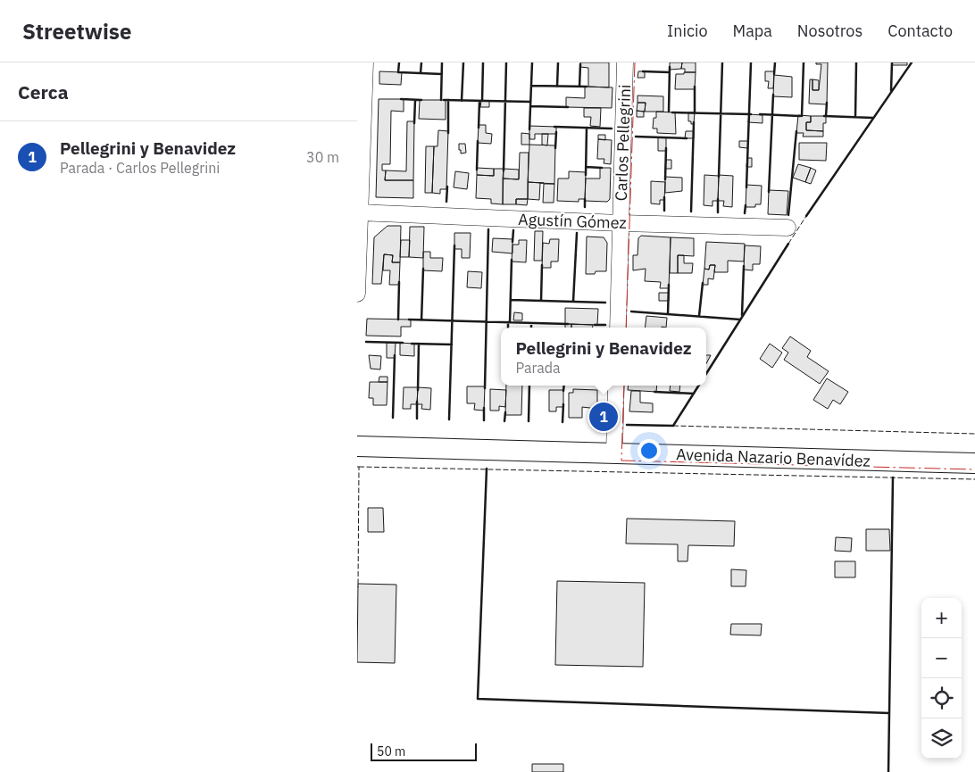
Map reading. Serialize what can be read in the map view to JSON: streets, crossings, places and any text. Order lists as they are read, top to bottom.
{
  "streets": {
    "main road": ["Avenida Nazario Benavídez"],
    "street": ["Carlos Pellegrini", "Agustín Gómez"]
  },
  "crossings": [
    ["Carlos Pellegrini", "Agustín Gómez"]
  ],
  "scale_bar": "50 m",
  "page": {
    "header": "Streetwise",
    "nav": [
      "Inicio",
      "Mapa",
      "Nosotros",
      "Contacto"
    ],
    "heading": "Cerca",
    "list": [
      {
        "mark": "1",
        "name": "Pellegrini y Benavidez",
        "note": "Parada · Carlos Pellegrini",
        "value": "30 m"
      }
    ],
    "popup": ["Pellegrini y Benavidez", "Parada"],
    "pins": "1",
    "map_buttons": ["+", "−"],
    "scale": "50 m"
  }
}
